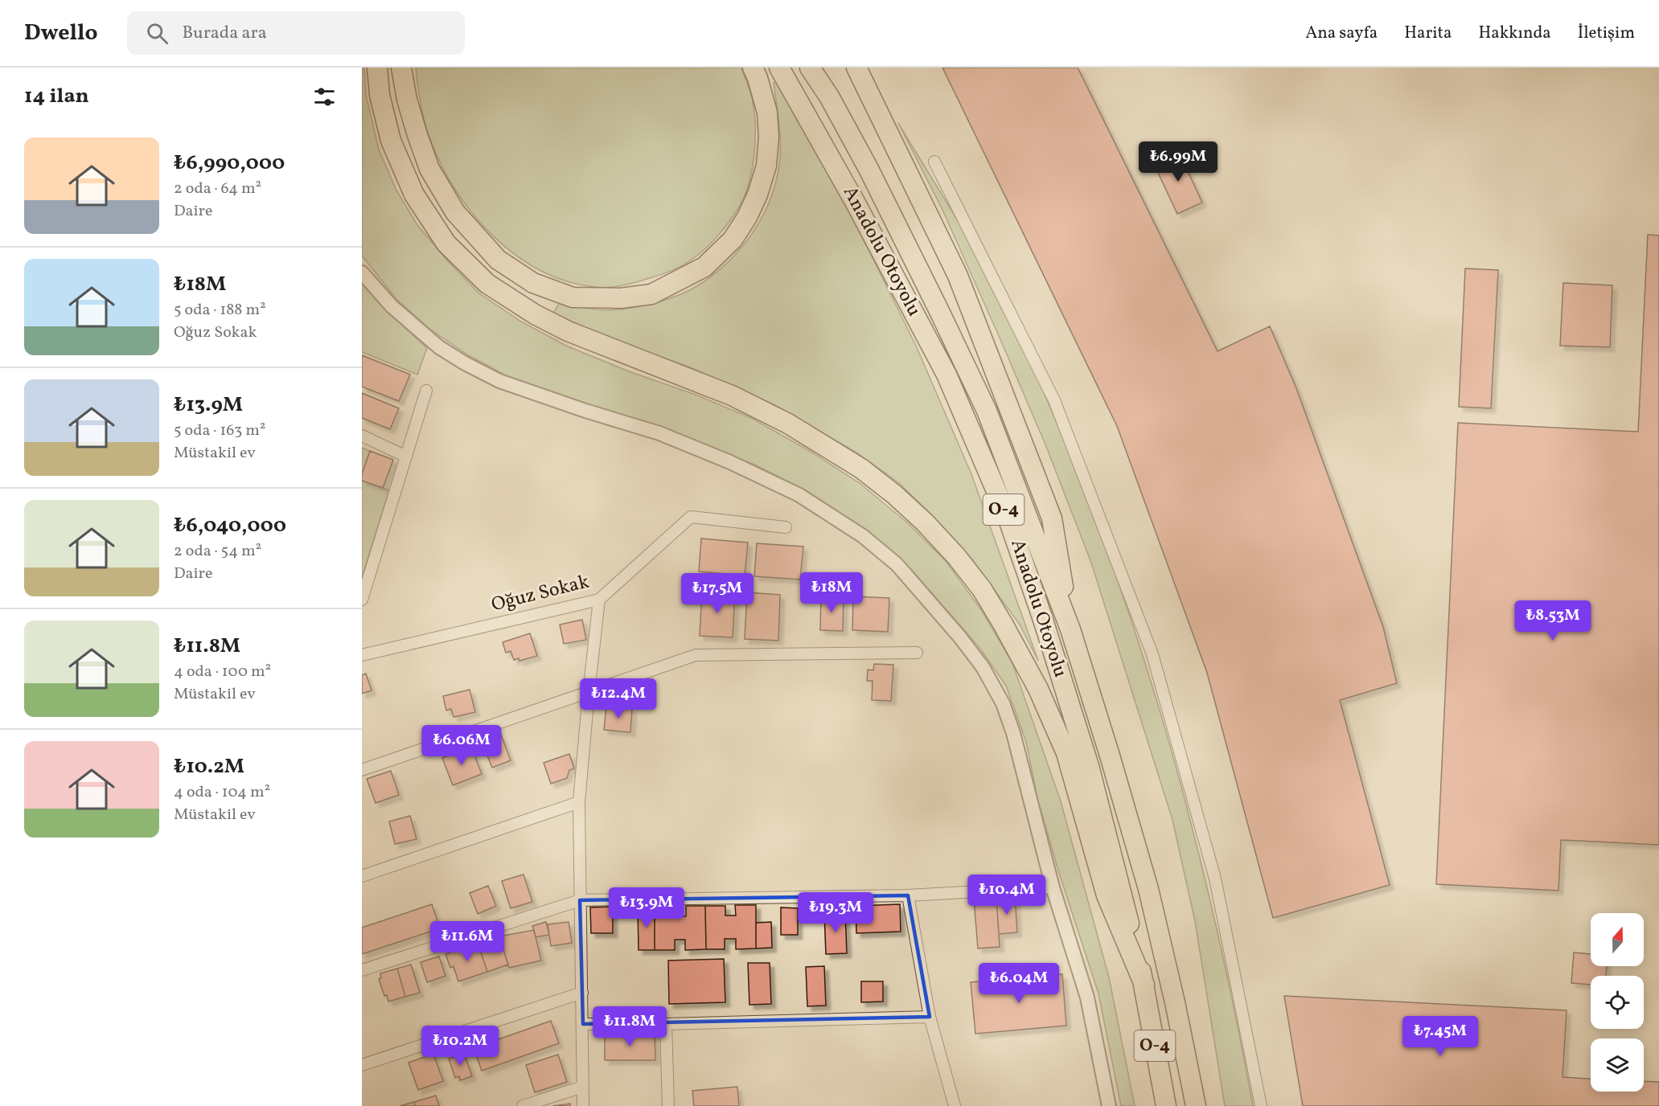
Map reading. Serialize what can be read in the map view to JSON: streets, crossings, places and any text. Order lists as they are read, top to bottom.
{
  "streets": {
    "highway": ["Anadolu Otoyolu", "O-4"],
    "street": ["Oğuz Sokak"]
  },
  "north": "top",
  "page": {
    "header": "Dwello",
    "search": "Burada ara",
    "nav": [
      "Ana sayfa",
      "Harita",
      "Hakkında",
      "İletişim"
    ],
    "heading": "14 ilan",
    "list": [
      {
        "name": "₺6,990,000",
        "note": "2 oda · 64 m² · Daire"
      },
      {
        "name": "₺18M",
        "note": "5 oda · 188 m² · Oğuz Sokak"
      },
      {
        "name": "₺13.9M",
        "note": "5 oda · 163 m² · Müstakil ev"
      },
      {
        "name": "₺6,040,000",
        "note": "2 oda · 54 m² · Daire"
      },
      {
        "name": "₺11.8M",
        "note": "4 oda · 100 m² · Müstakil ev"
      },
      {
        "name": "₺10.2M",
        "note": "4 oda · 104 m² · Müstakil ev"
      }
    ],
    "price": [
      "₺6.99M",
      "₺18M",
      "₺17.5M",
      "₺8.53M",
      "₺12.4M",
      "₺6.06M",
      "₺10.4M",
      "₺13.9M",
      "₺19.3M",
      "₺11.6M",
      "₺6.04M",
      "₺11.8M",
      "₺7.45M",
      "₺10.2M"
    ]
  }
}
